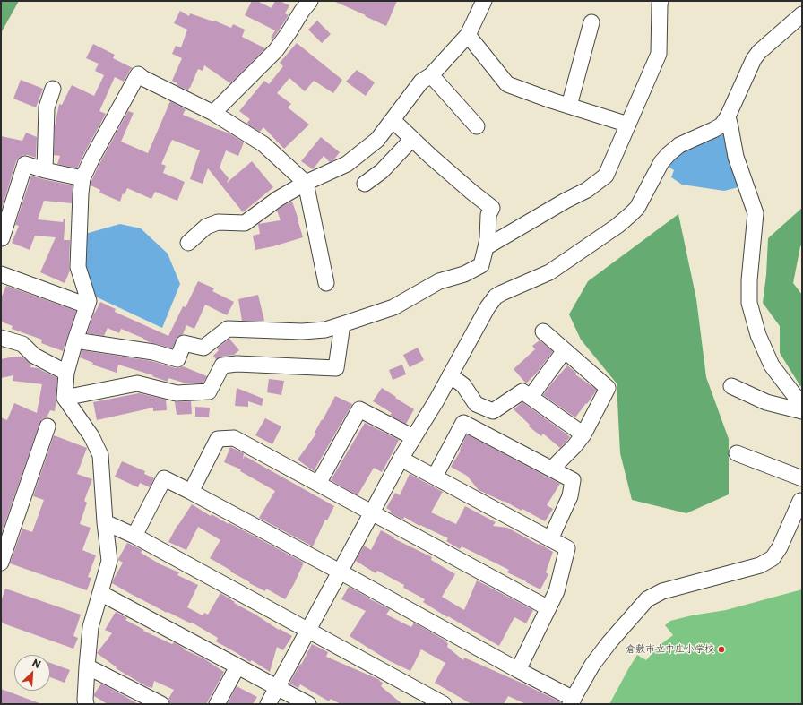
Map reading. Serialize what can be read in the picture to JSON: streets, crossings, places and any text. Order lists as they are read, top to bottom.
{
  "places": ["倉敷市立中庄小学校"],
  "north": "top right"
}
